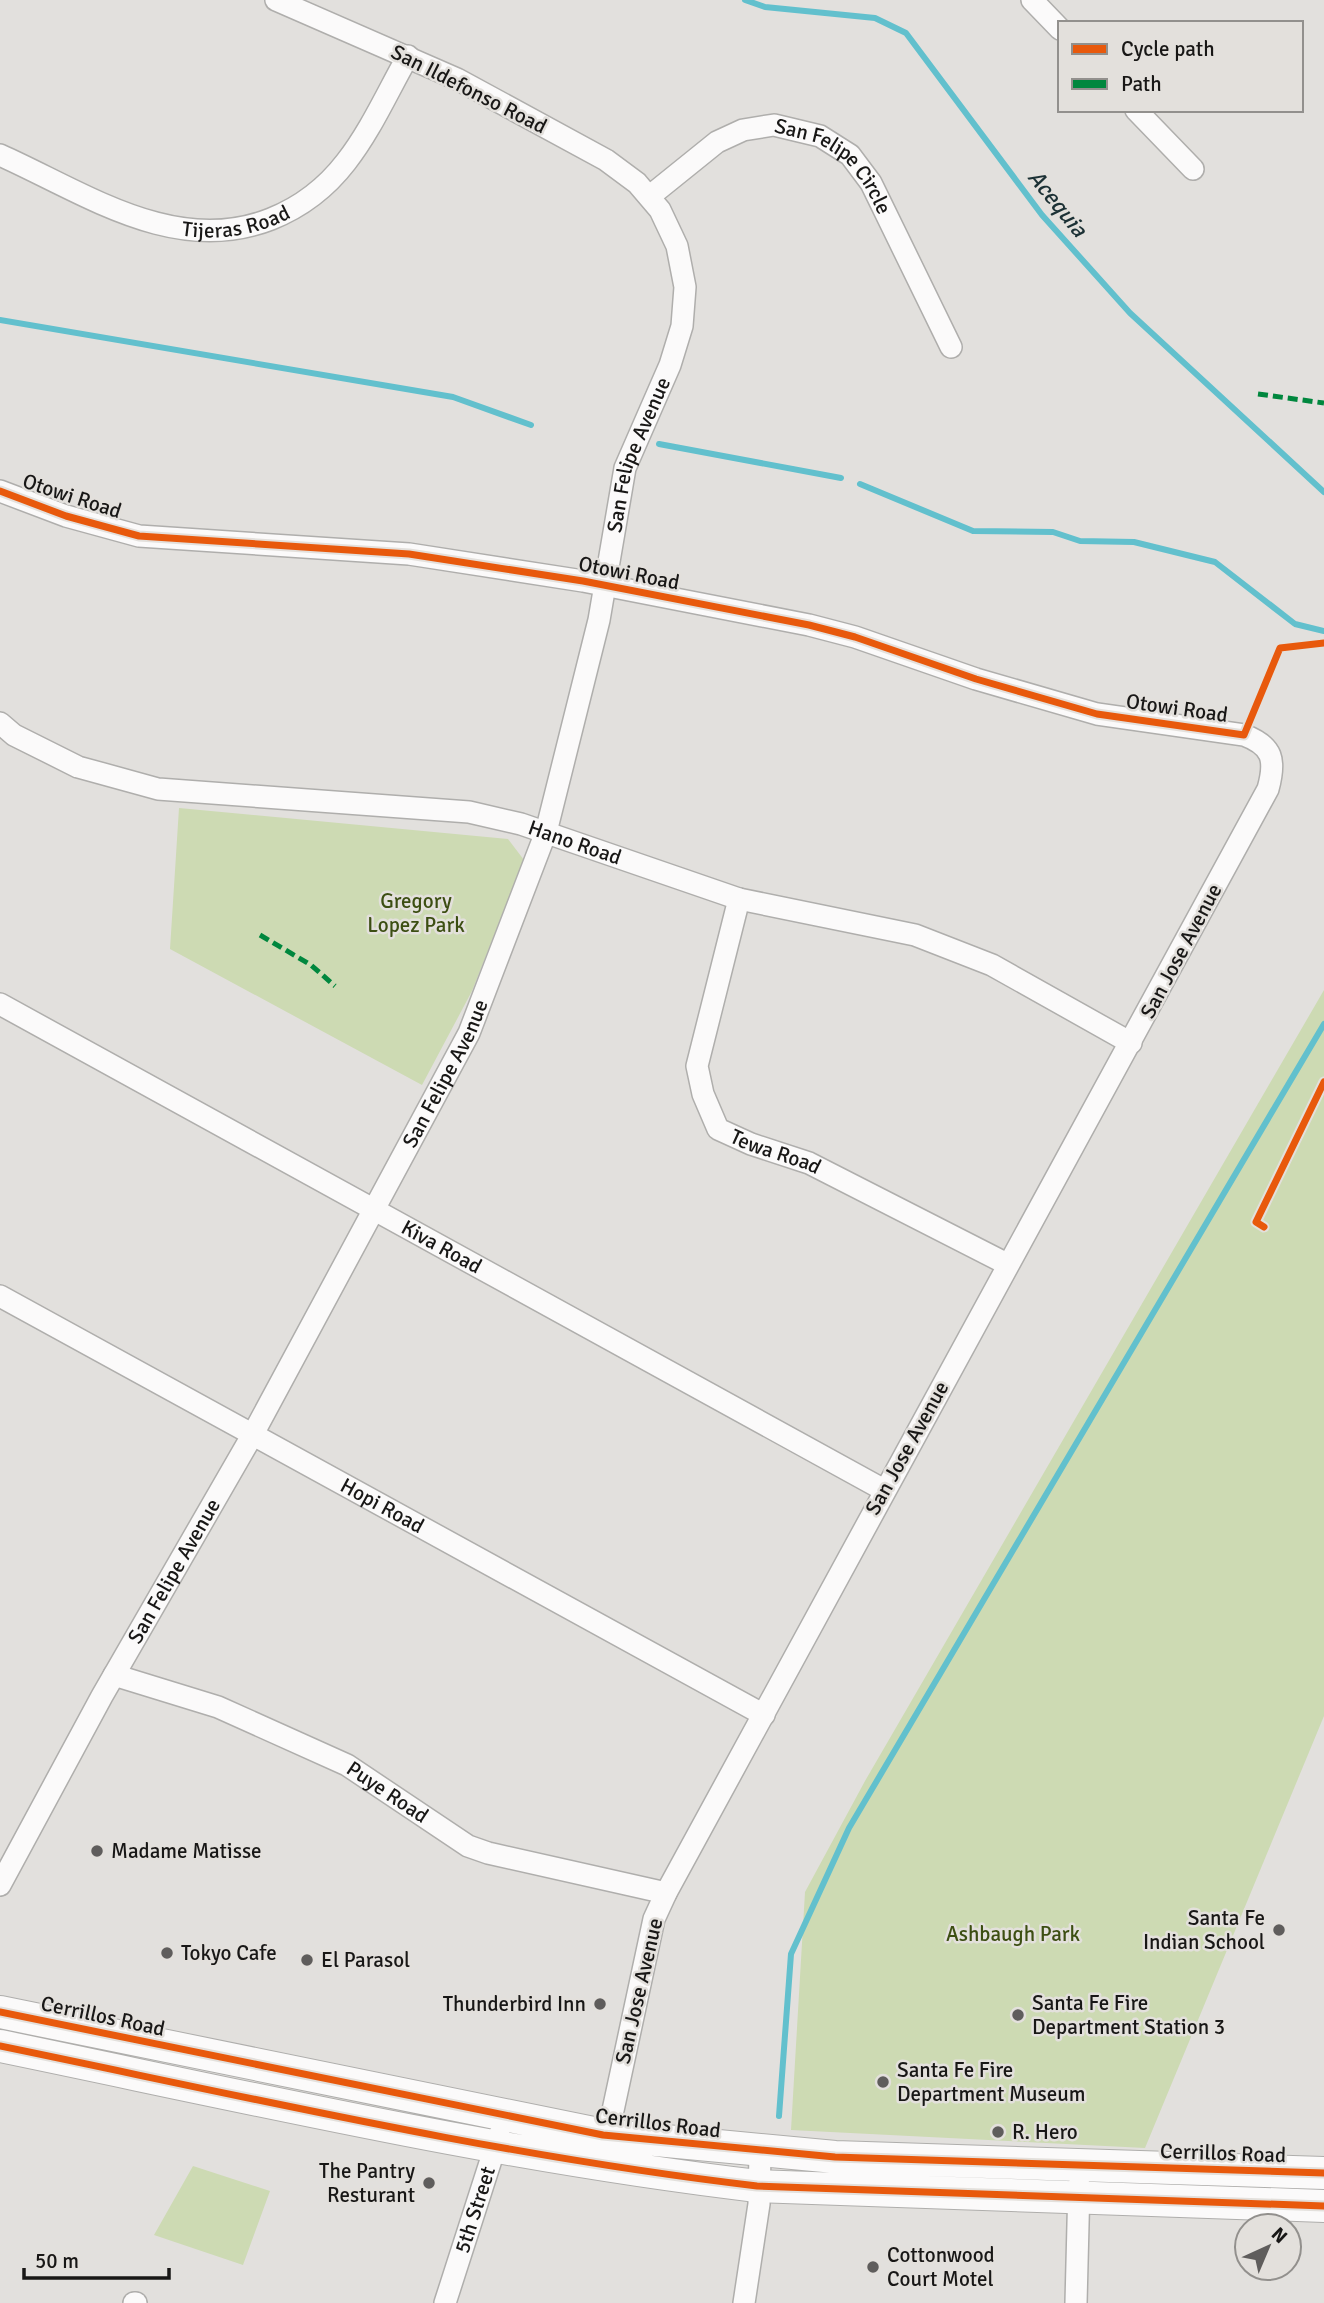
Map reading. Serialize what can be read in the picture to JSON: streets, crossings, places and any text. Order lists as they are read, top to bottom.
{
  "streets": {
    "main road": ["Cerrillos Road"],
    "street": [
      "San Ildefonso Road",
      "San Felipe Circle",
      "Tijeras Road",
      "San Felipe Avenue",
      "Otowi Road",
      "Hano Road",
      "San Jose Avenue",
      "Tewa Road",
      "Kiva Road",
      "Hopi Road",
      "Puye Road",
      "5th Street"
    ]
  },
  "crossings": [
    ["San Ildefonso Road", "San Felipe Circle"],
    ["San Ildefonso Road", "Tijeras Road"],
    ["San Ildefonso Road", "San Felipe Avenue"],
    ["San Felipe Circle", "San Felipe Avenue"],
    ["San Felipe Avenue", "Otowi Road"],
    ["San Felipe Avenue", "Hano Road"],
    ["San Felipe Avenue", "Kiva Road"],
    ["San Felipe Avenue", "Hopi Road"],
    ["San Felipe Avenue", "Puye Road"],
    ["Otowi Road", "San Jose Avenue"],
    ["Hano Road", "San Jose Avenue"],
    ["Hano Road", "Tewa Road"],
    ["San Jose Avenue", "Tewa Road"],
    ["San Jose Avenue", "Kiva Road"],
    ["San Jose Avenue", "Hopi Road"],
    ["San Jose Avenue", "Puye Road"],
    ["San Jose Avenue", "Cerrillos Road"],
    ["Cerrillos Road", "5th Street"]
  ],
  "water": ["Acequia"],
  "parks": ["Gregory Lopez Park", "Ashbaugh Park"],
  "places": [
    "Madame Matisse",
    "Santa Fe Indian School",
    "Tokyo Cafe",
    "El Parasol",
    "Thunderbird Inn",
    "Santa Fe Fire Department Station 3",
    "Santa Fe Fire Department Museum",
    "R. Hero",
    "The Pantry Resturant",
    "Cottonwood Court Motel"
  ],
  "legend": ["Cycle path", "Path"],
  "scale_bar": "50 m",
  "north": "top right"
}
